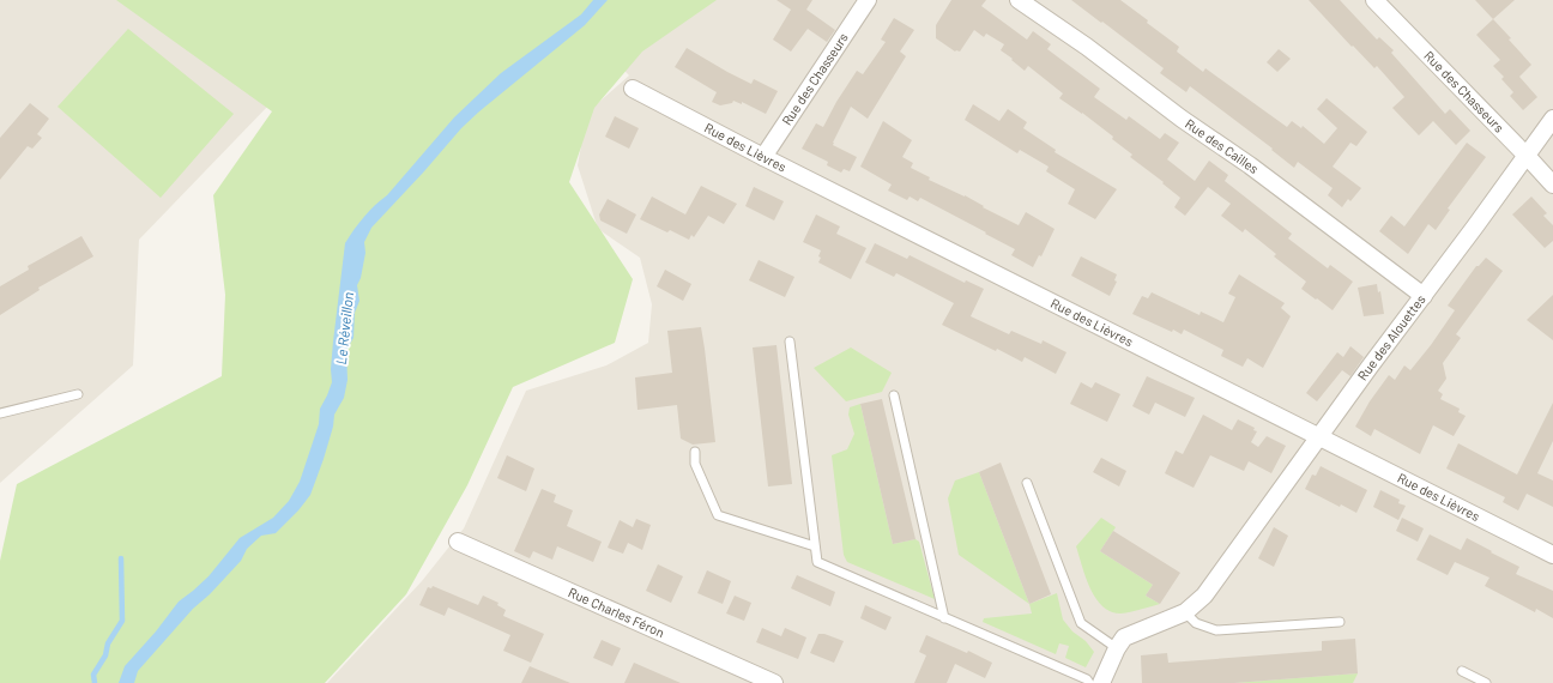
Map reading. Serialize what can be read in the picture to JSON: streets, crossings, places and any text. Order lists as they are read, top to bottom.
{
  "streets": {
    "street": [
      "Rue des Chasseurs",
      "Rue des Cailles",
      "Rue des Lièvres",
      "Rue des Alouettes",
      "Rue Charles Féron"
    ]
  },
  "crossings": [
    ["Rue des Chasseurs", "Rue des Lièvres"],
    ["Rue des Chasseurs", "Rue des Alouettes"],
    ["Rue des Cailles", "Rue des Alouettes"],
    ["Rue des Lièvres", "Rue des Alouettes"]
  ],
  "water": ["Le Réveillon"]
}
